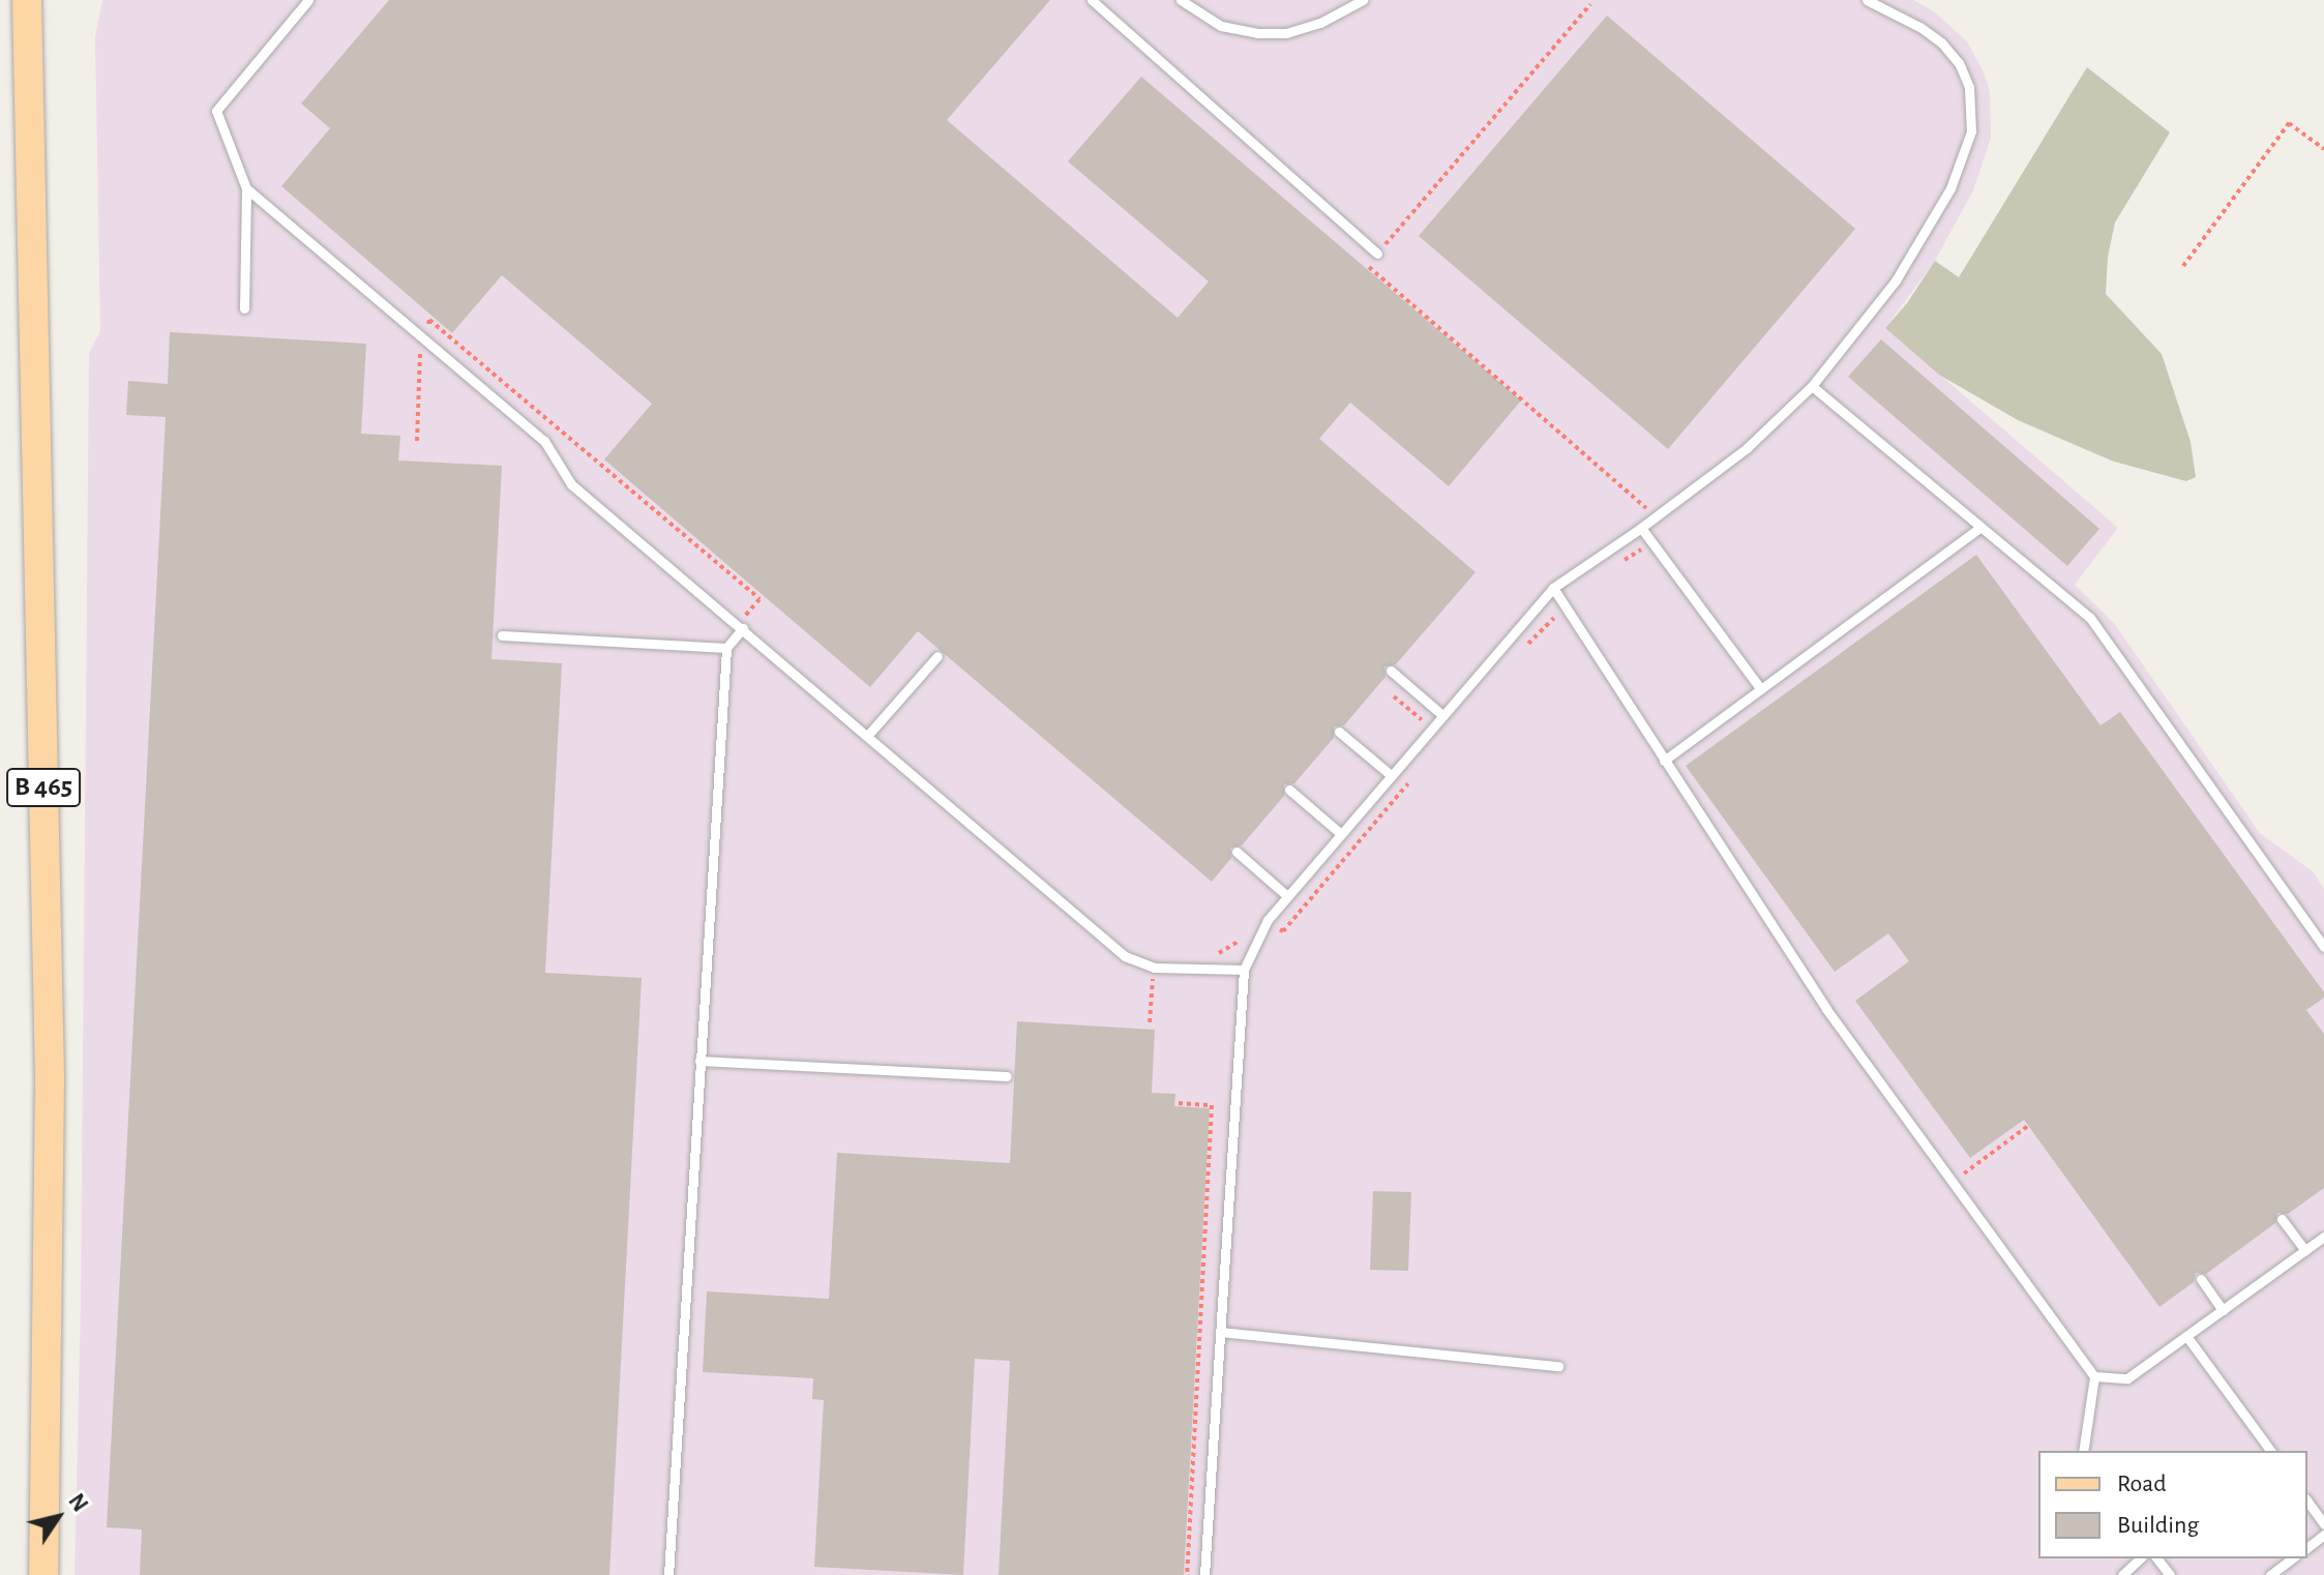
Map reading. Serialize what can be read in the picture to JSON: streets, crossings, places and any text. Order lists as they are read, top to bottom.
{
  "streets": {
    "main road": ["B 465"]
  },
  "legend": ["Road", "Building"],
  "north": "top right"
}
